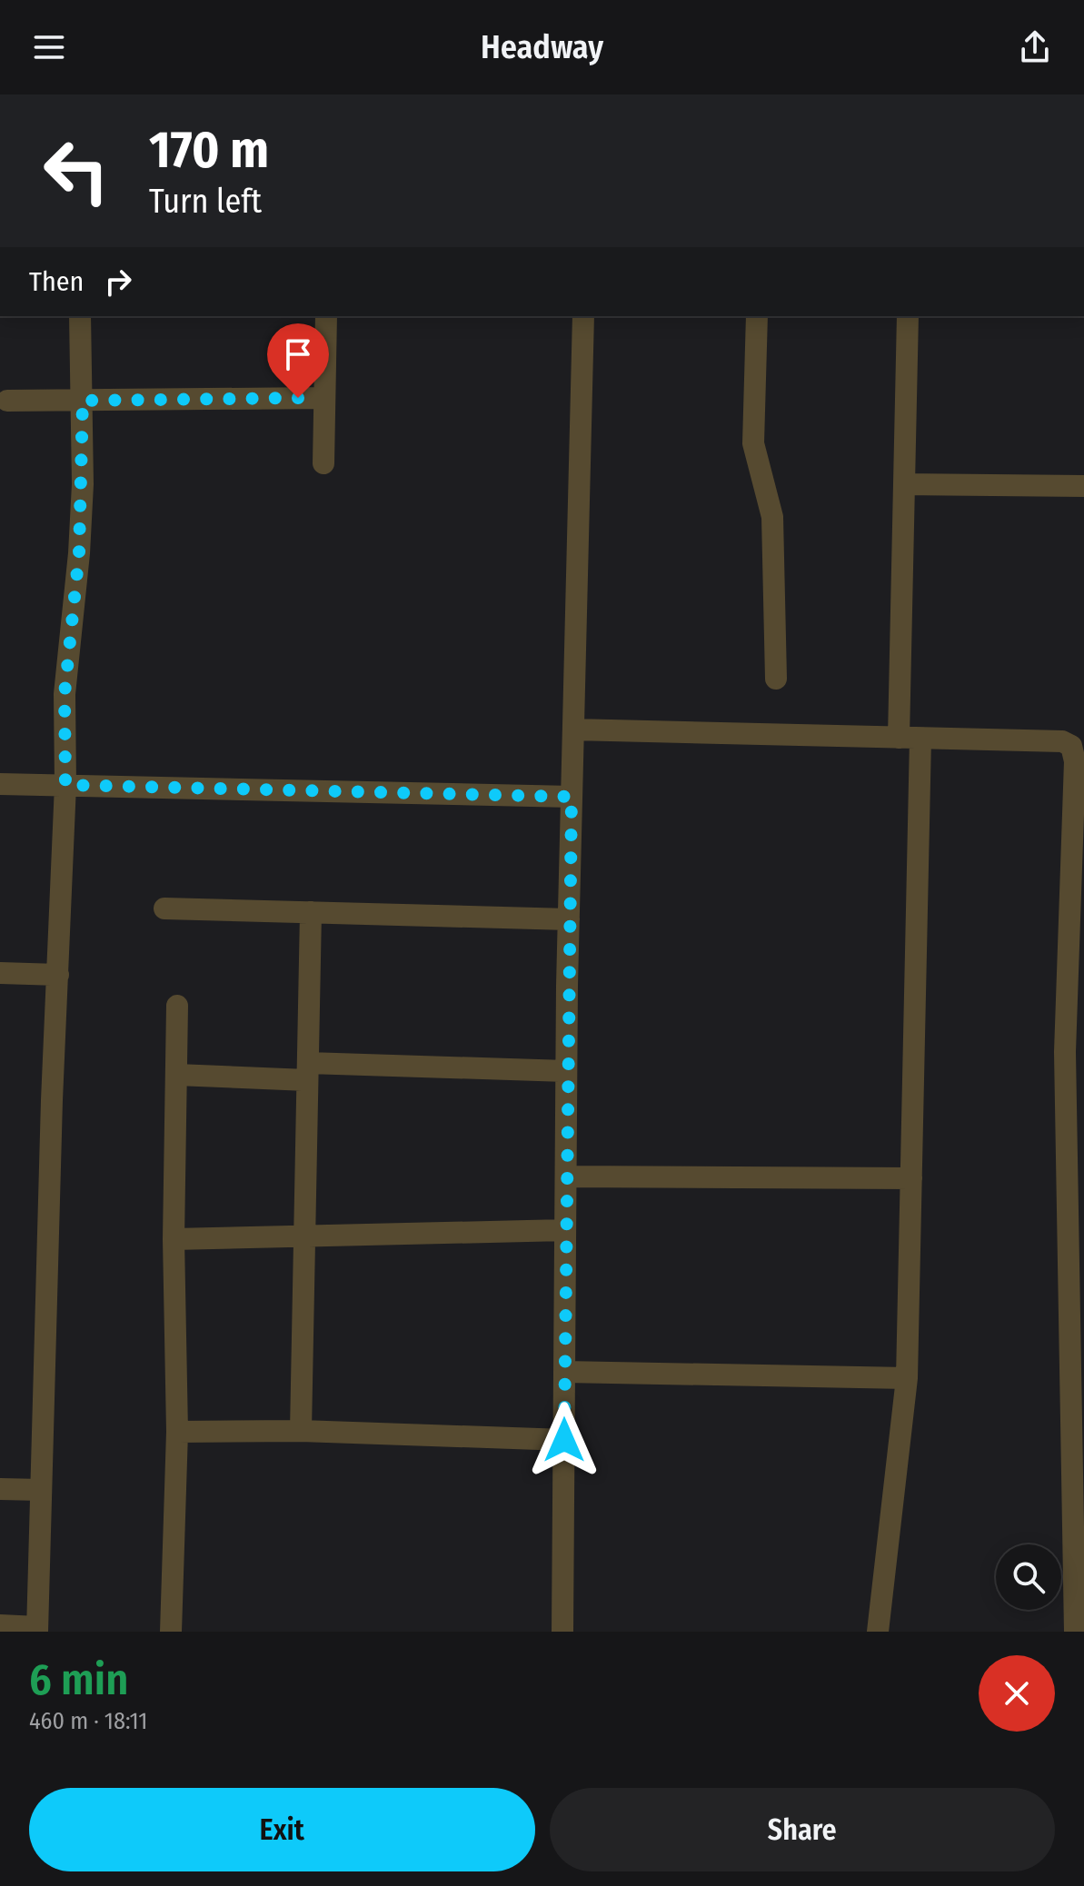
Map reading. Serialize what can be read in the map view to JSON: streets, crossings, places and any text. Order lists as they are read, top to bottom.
{
  "page": {
    "header": "Headway",
    "turn": ["170 m", "Turn left"],
    "then": "Then",
    "heading": ["6 min", "460 m · 18:11"],
    "buttons": ["Exit", "Share"]
  }
}
